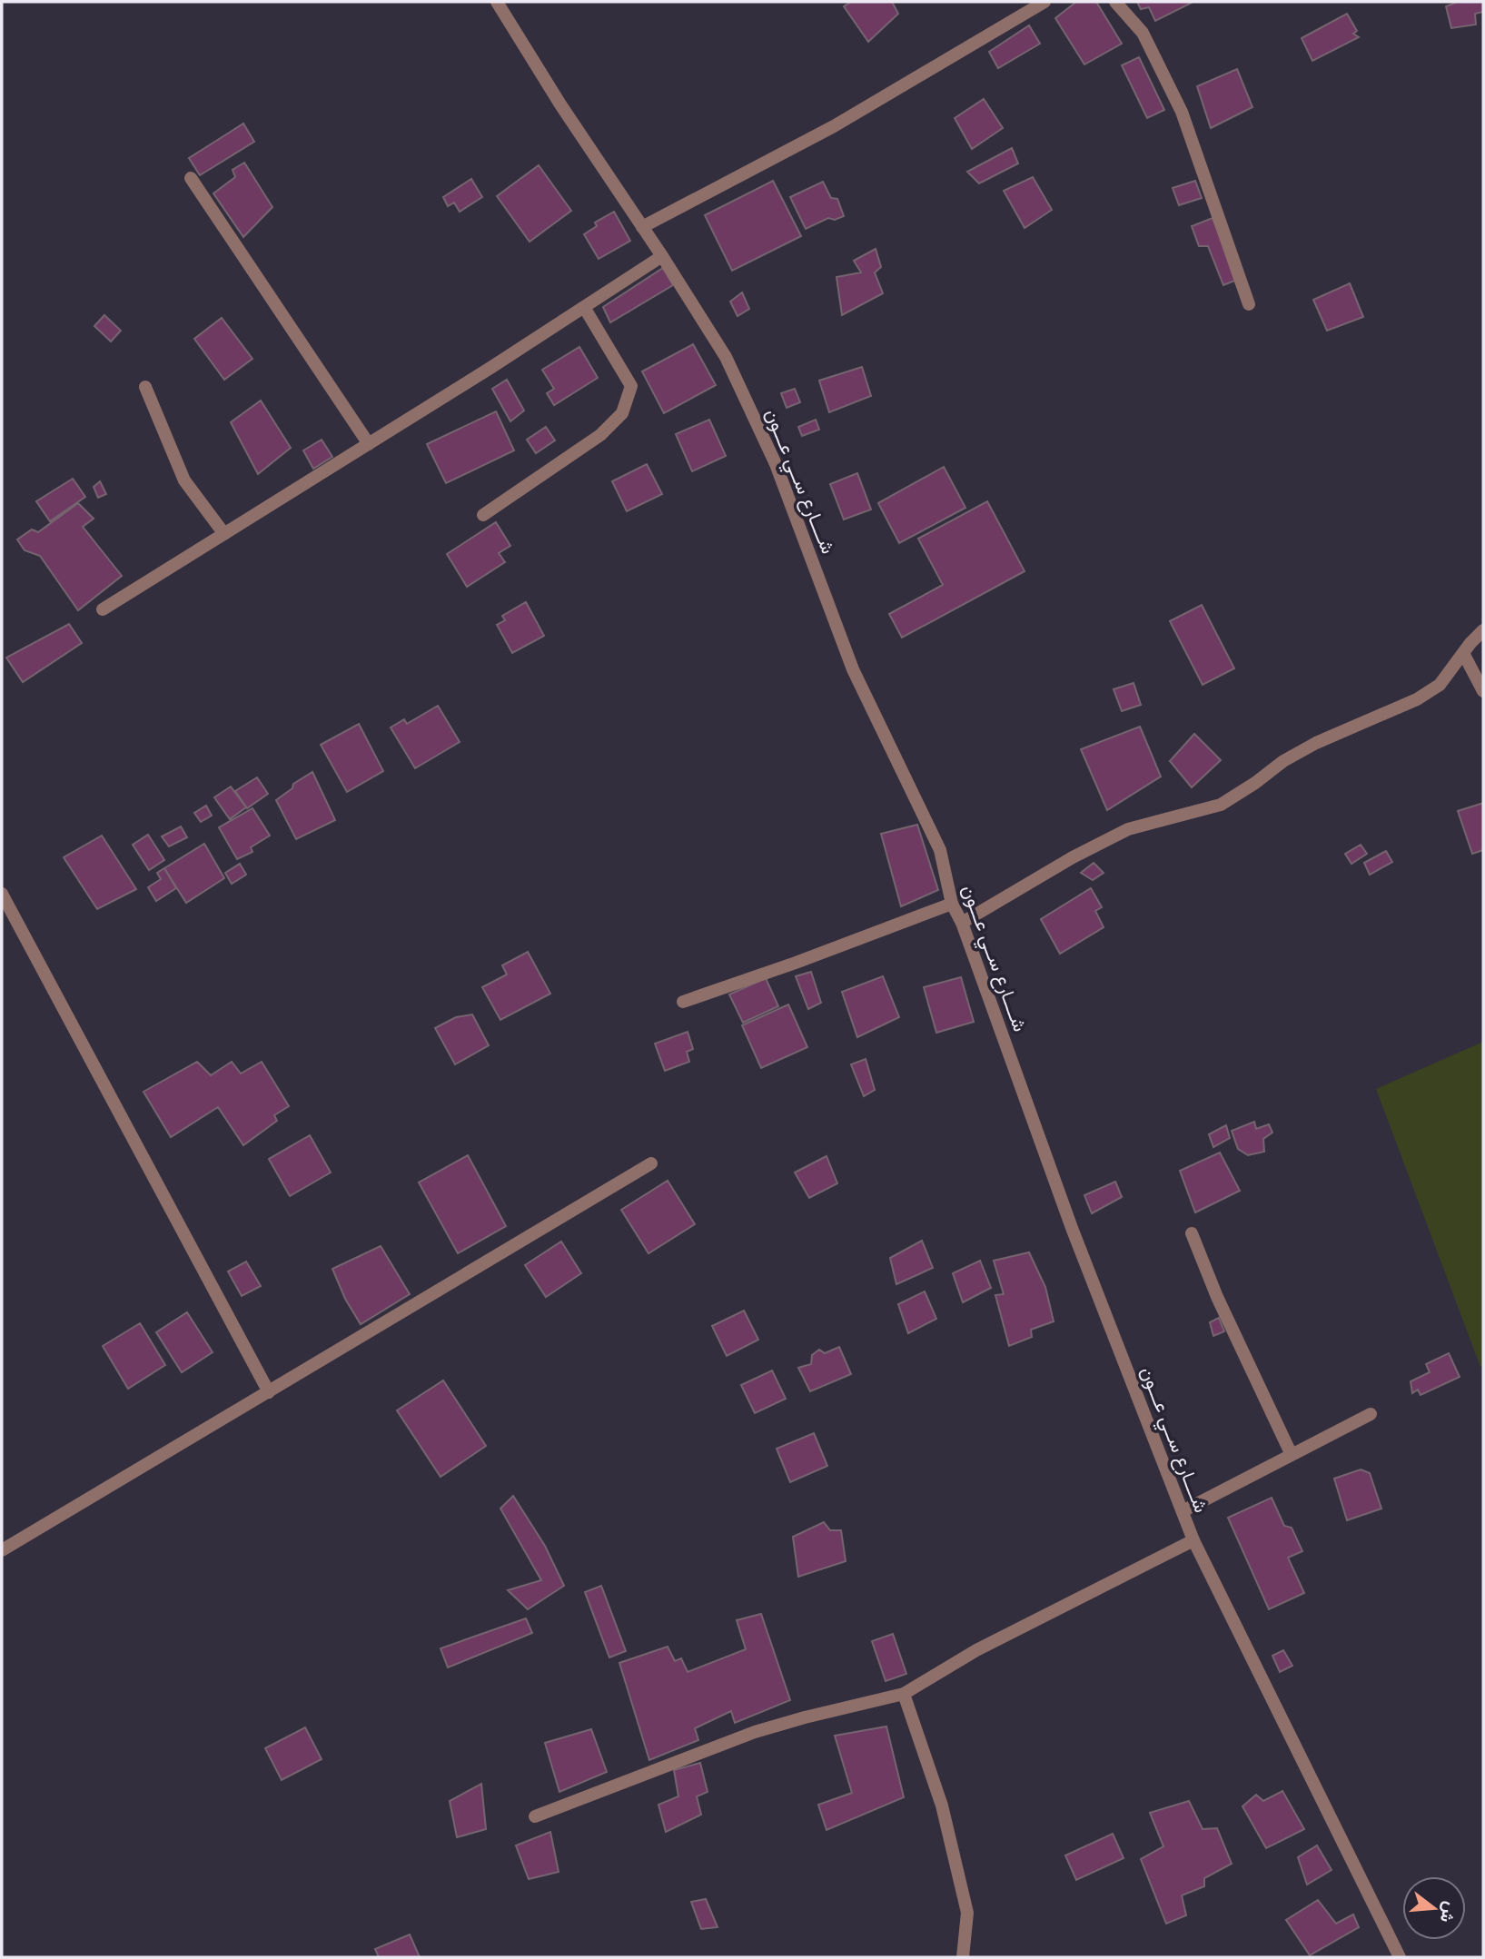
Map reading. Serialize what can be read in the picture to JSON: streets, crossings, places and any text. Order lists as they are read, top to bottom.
{
  "streets": {
    "street": ["شــــارع ســي عـــون"]
  },
  "north": "right"
}
